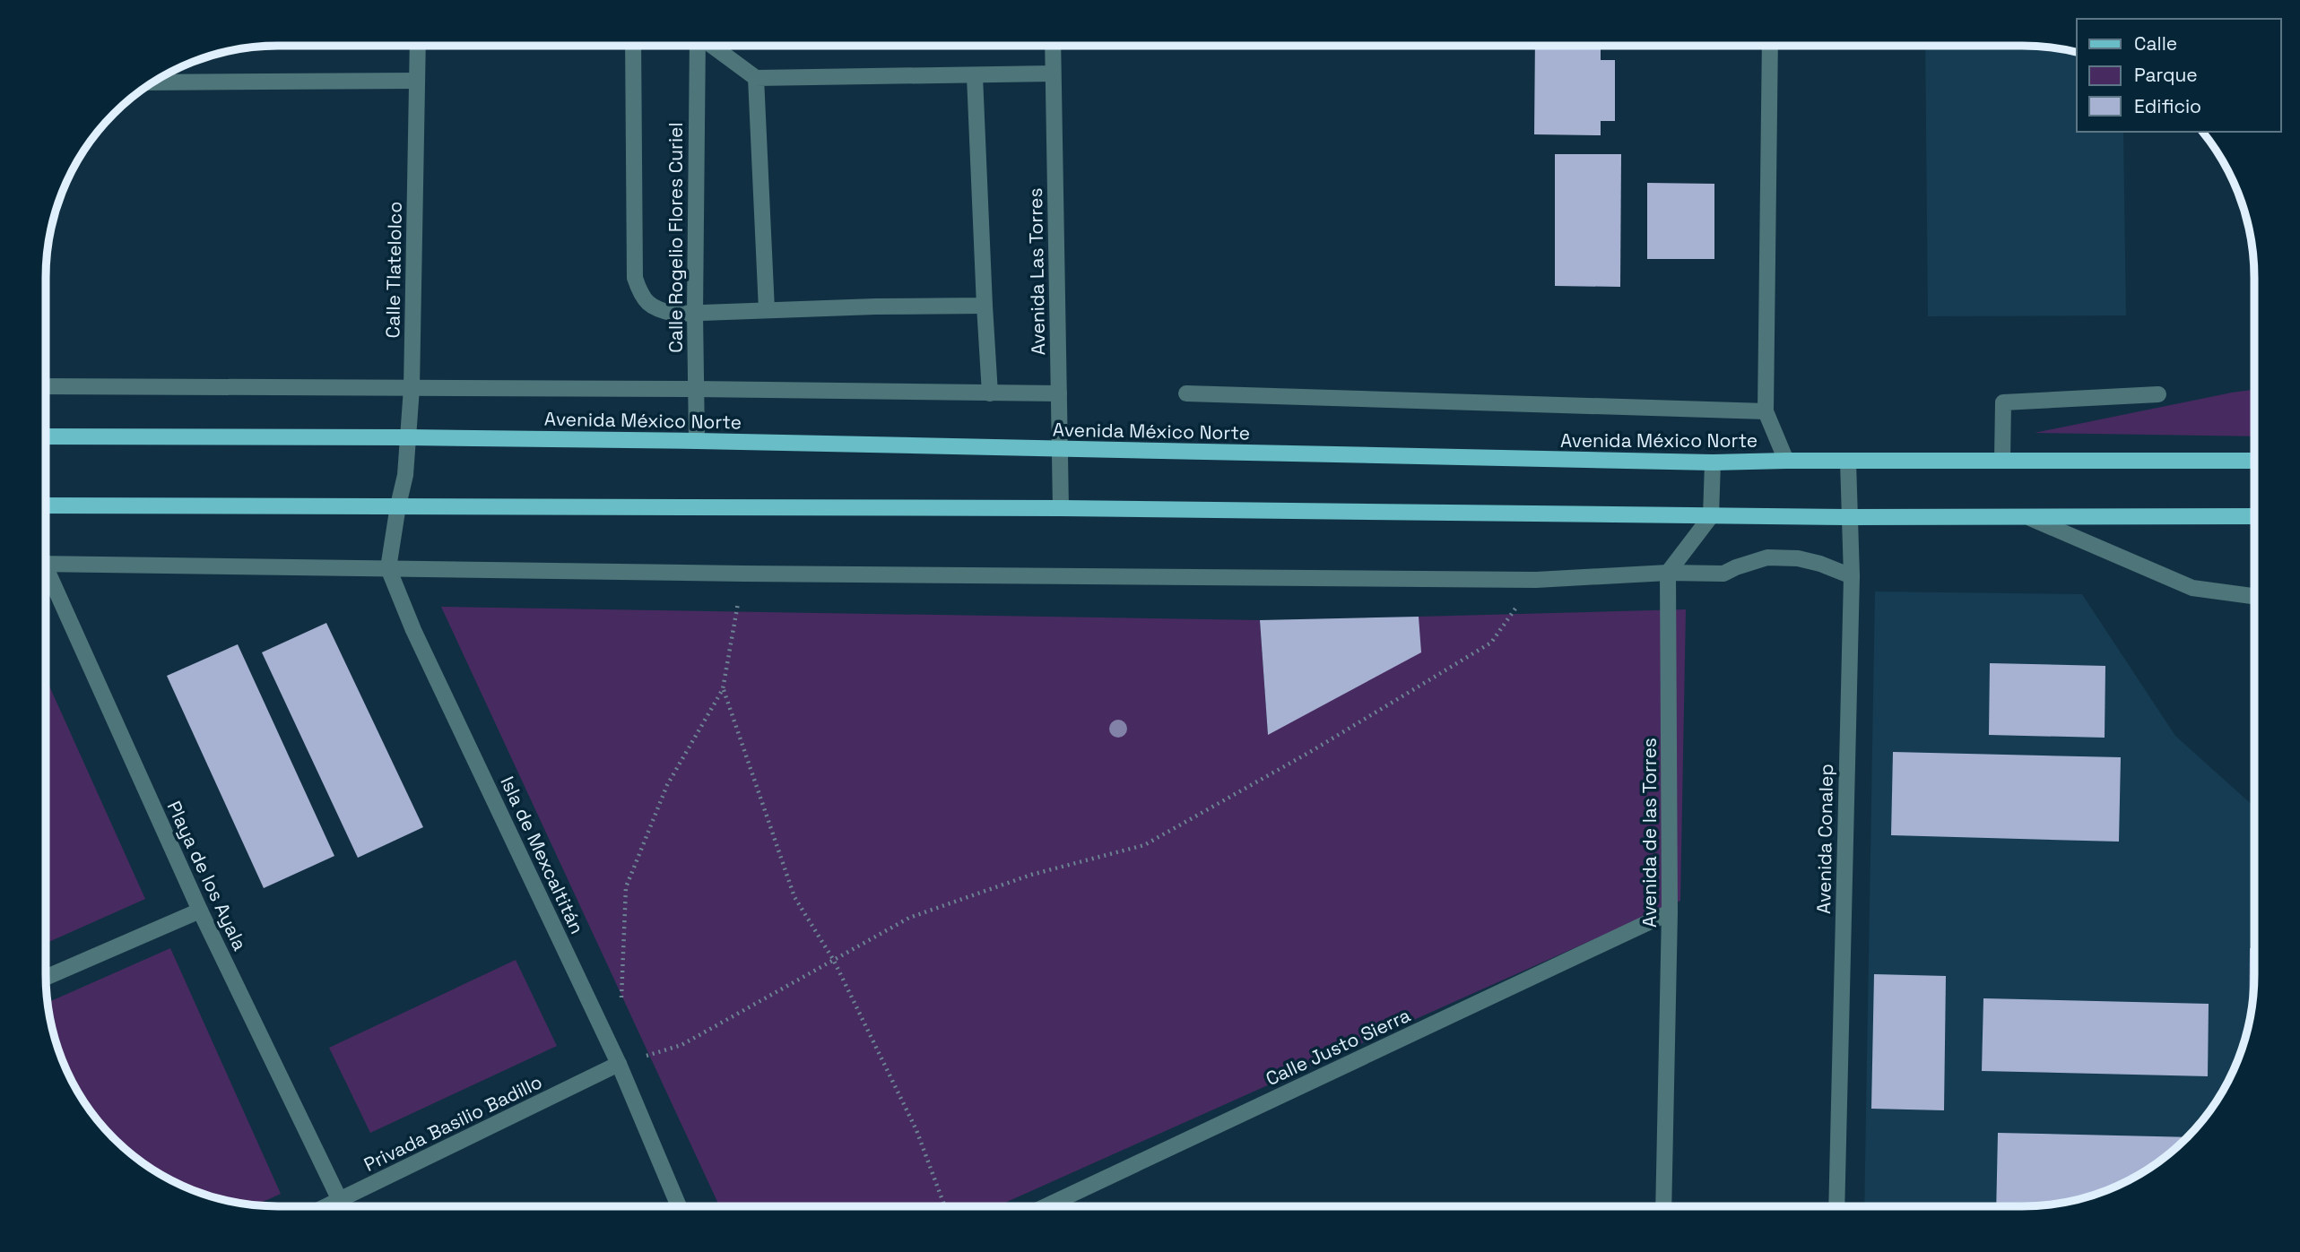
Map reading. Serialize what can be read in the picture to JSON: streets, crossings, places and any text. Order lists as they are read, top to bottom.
{
  "streets": {
    "main road": ["Avenida México Norte"],
    "street": [
      "Calle Rogelio Flores Curiel",
      "Calle Tlatelolco",
      "Avenida Las Torres",
      "Avenida de las Torres",
      "Avenida Conalep",
      "Isla de Mexcaltitán",
      "Playa de los Ayala",
      "Calle Justo Sierra",
      "Privada Basilio Badillo"
    ]
  },
  "crossings": [
    ["Calle Rogelio Flores Curiel", "Avenida México Norte"],
    ["Calle Tlatelolco", "Avenida México Norte"],
    ["Avenida Las Torres", "Avenida México Norte"],
    ["Avenida México Norte", "Avenida Conalep"],
    ["Avenida de las Torres", "Calle Justo Sierra"],
    ["Isla de Mexcaltitán", "Privada Basilio Badillo"],
    ["Playa de los Ayala", "Privada Basilio Badillo"]
  ],
  "legend": ["Calle", "Parque", "Edificio"]
}
